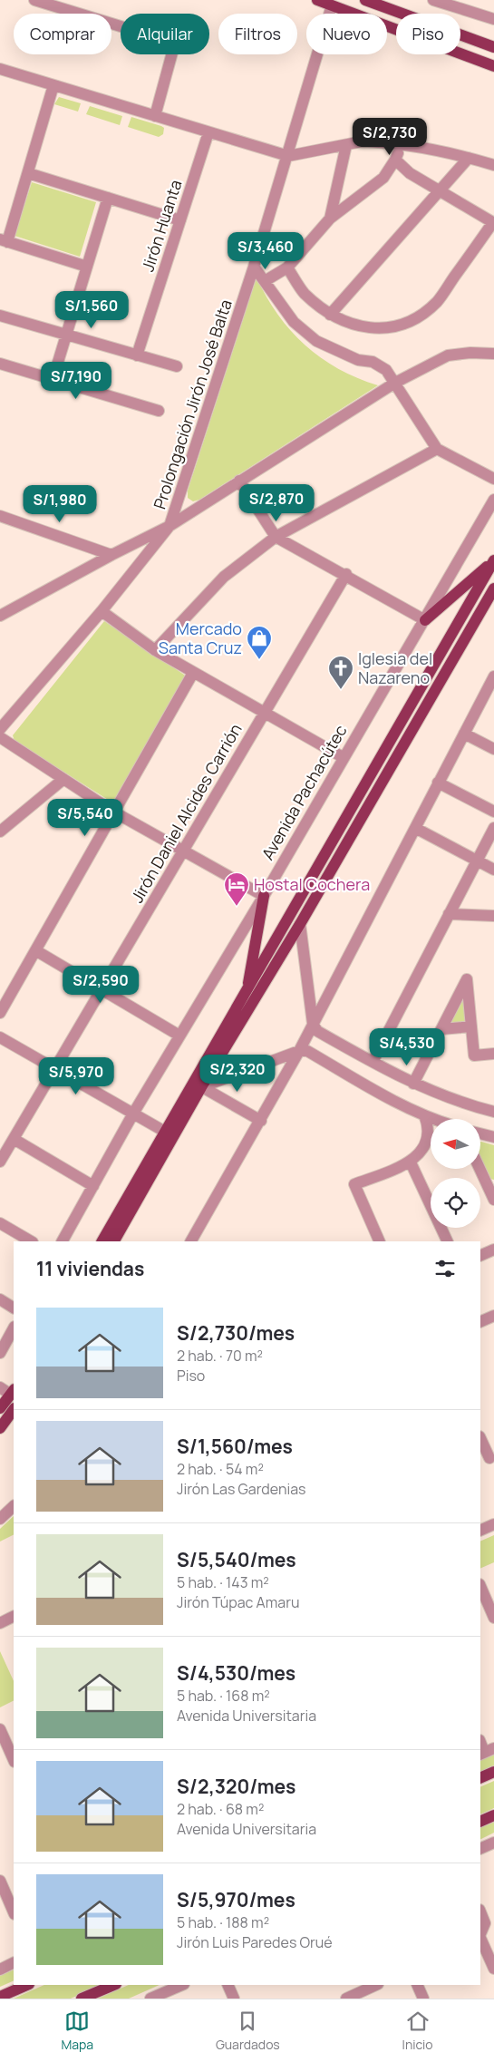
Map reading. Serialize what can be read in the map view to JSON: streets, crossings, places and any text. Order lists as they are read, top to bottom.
{
  "streets": {
    "street": [
      "Jirón Huanta",
      "Prolongación Jirón José Balta",
      "Avenida Pachacútec",
      "Jirón Daniel Alcides Carrión"
    ]
  },
  "places": {
    "shop": ["Mercado Santa Cruz"],
    "church": ["Iglesia del Nazareno"],
    "hotel": ["Hostal Cochera"]
  },
  "north": "left",
  "page": {
    "chip": [
      "Comprar",
      "Alquilar",
      "Filtros",
      "Nuevo",
      "Piso"
    ],
    "price": [
      "S/2,730",
      "S/3,460",
      "S/1,560",
      "S/7,190",
      "S/2,870",
      "S/1,980",
      "S/5,540",
      "S/2,590",
      "S/4,530",
      "S/2,320",
      "S/5,970"
    ],
    "heading": "11 viviendas",
    "list": [
      {
        "name": "S/2,730/mes",
        "note": "2 hab. · 70 m² · Piso"
      },
      {
        "name": "S/1,560/mes",
        "note": "2 hab. · 54 m² · Jirón Las Gardenias"
      },
      {
        "name": "S/5,540/mes",
        "note": "5 hab. · 143 m² · Jirón Túpac Amaru"
      },
      {
        "name": "S/4,530/mes",
        "note": "5 hab. · 168 m² · Avenida Universitaria"
      },
      {
        "name": "S/2,320/mes",
        "note": "2 hab. · 68 m² · Avenida Universitaria"
      },
      {
        "name": "S/5,970/mes",
        "note": "5 hab. · 188 m² · Jirón Luis Paredes Orué"
      }
    ],
    "tabs": ["Mapa", "Guardados", "Inicio"]
  }
}
